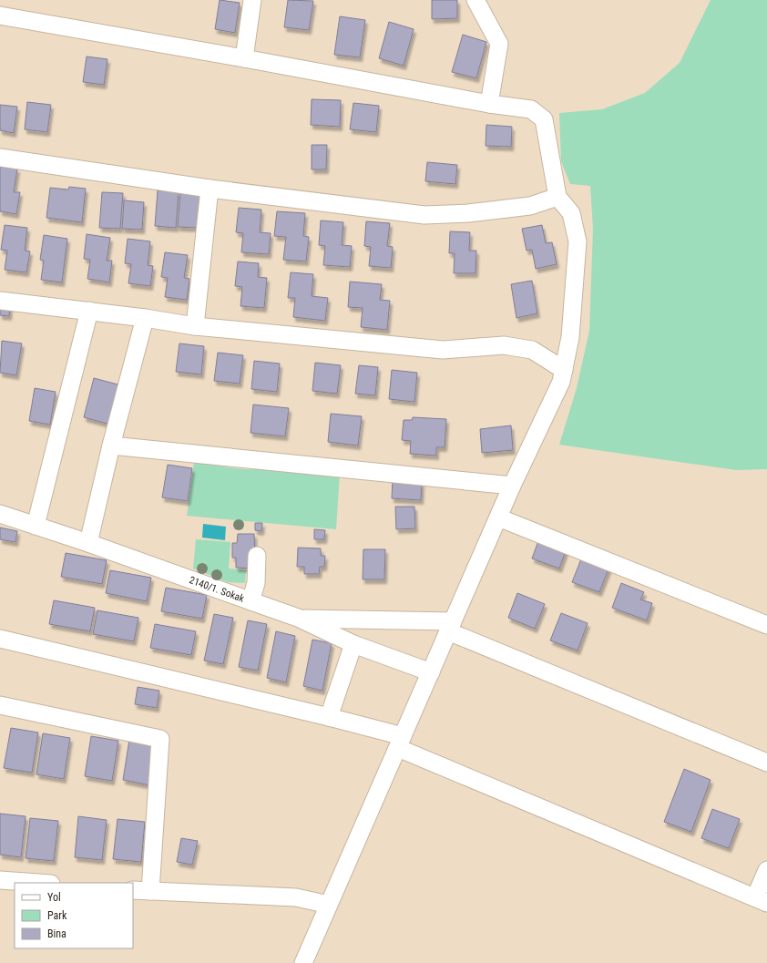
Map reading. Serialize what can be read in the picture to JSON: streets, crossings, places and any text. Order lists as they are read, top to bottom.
{
  "streets": {
    "street": ["2140/1. Sokak"]
  },
  "legend": ["Yol", "Park", "Bina"]
}
